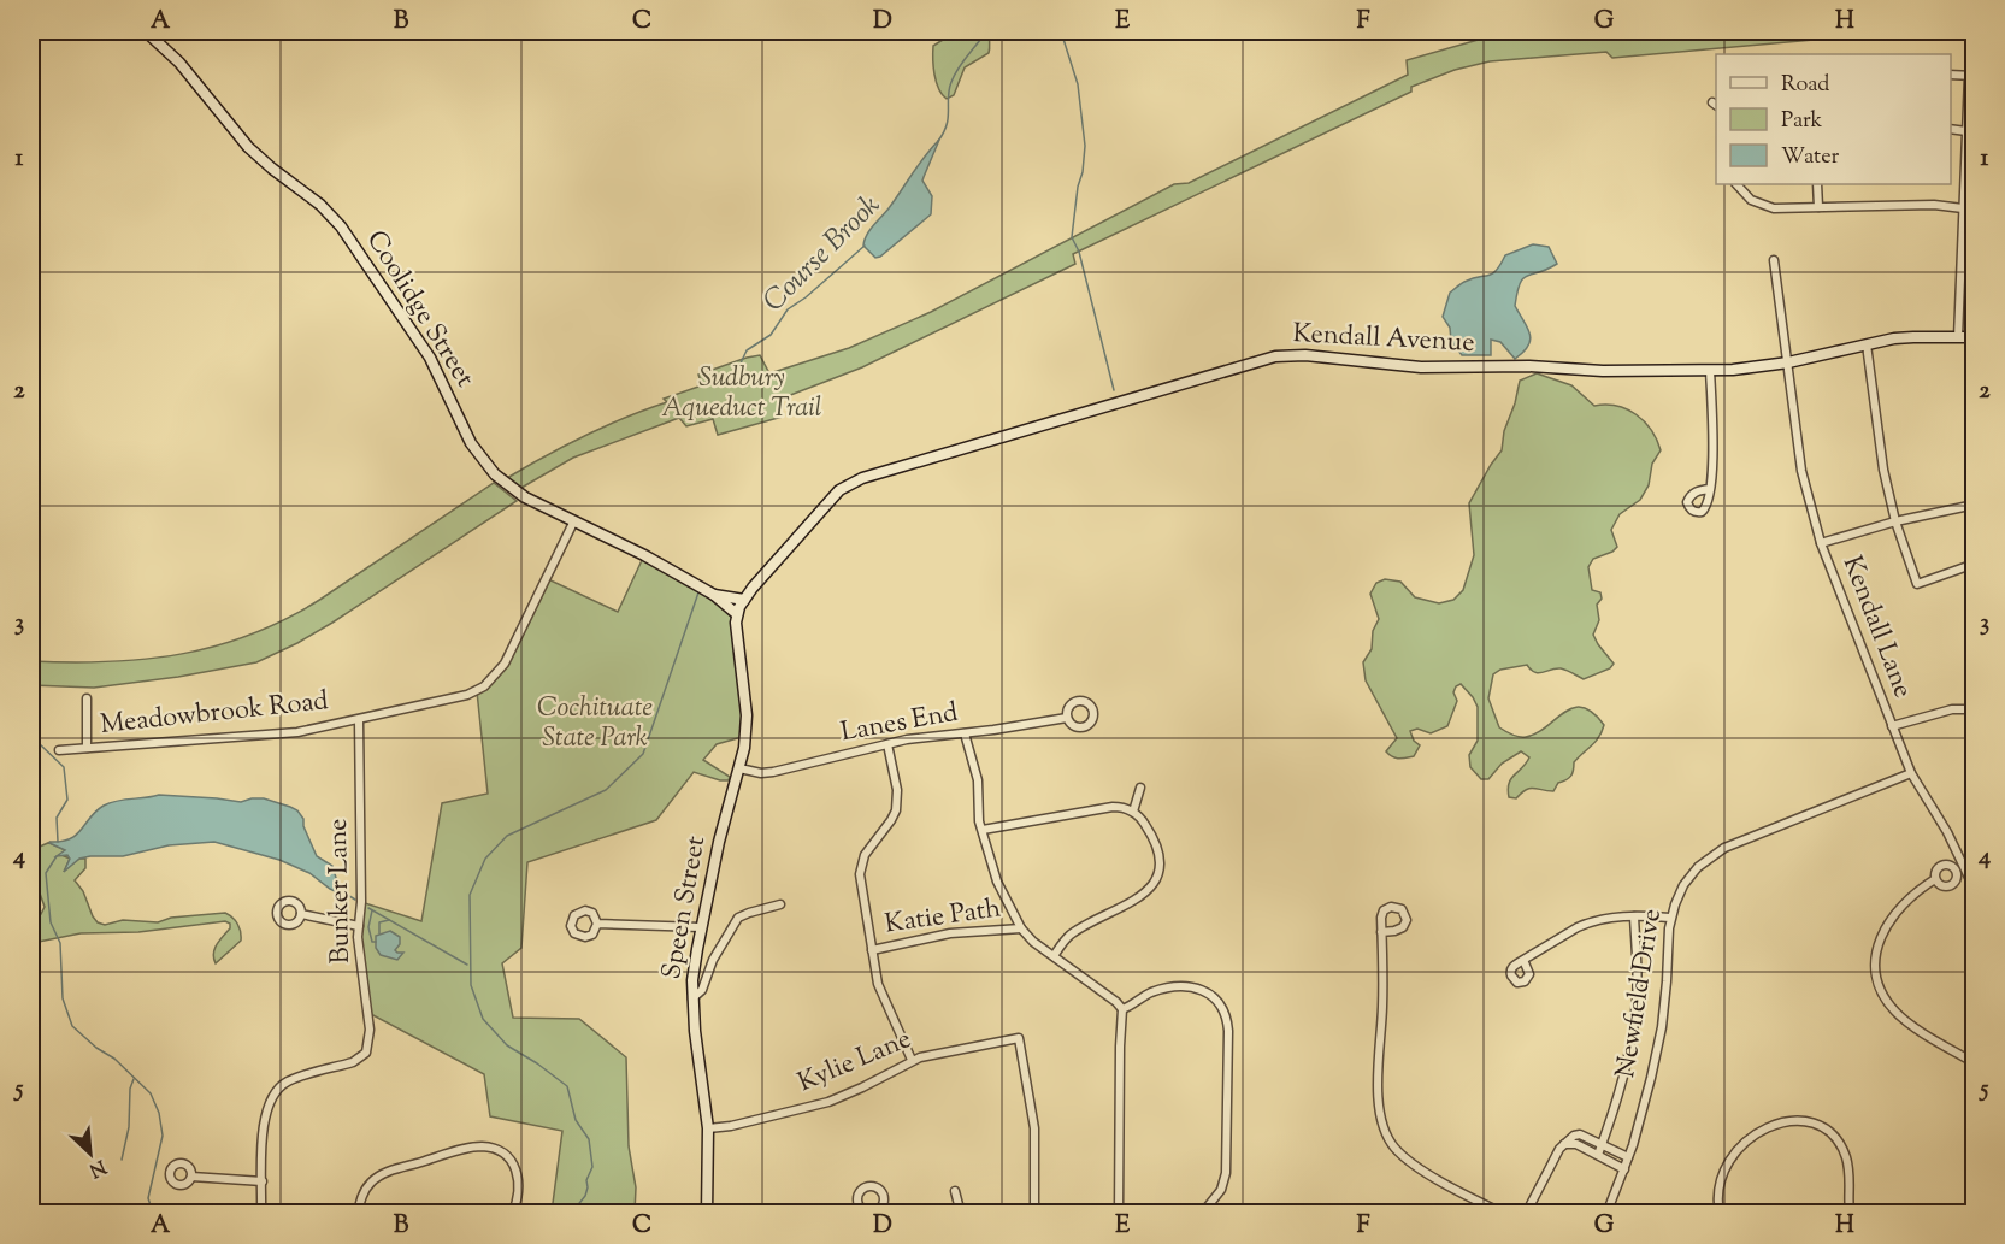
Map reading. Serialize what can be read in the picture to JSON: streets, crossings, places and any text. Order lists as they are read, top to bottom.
{
  "streets": {
    "main road": ["Coolidge Street", "Kendall Avenue", "Speen Street"],
    "street": [
      "Kendall Lane",
      "Meadowbrook Road",
      "Lanes End",
      "Bunker Lane",
      "Katie Path",
      "Newfield Drive",
      "Kylie Lane"
    ]
  },
  "crossings": [
    ["Coolidge Street", "Kendall Avenue"],
    ["Coolidge Street", "Meadowbrook Road"],
    ["Coolidge Street", "Speen Street"],
    ["Kendall Avenue", "Kendall Lane"],
    ["Kendall Avenue", "Speen Street"],
    ["Kendall Lane", "Newfield Drive"],
    ["Meadowbrook Road", "Bunker Lane"],
    ["Lanes End", "Speen Street"],
    ["Speen Street", "Kylie Lane"]
  ],
  "water": ["Course Brook"],
  "parks": ["Sudbury Aqueduct Trail", "Cochituate State Park"],
  "legend": ["Road", "Park", "Water"],
  "north": "bottom right",
  "grid": {
    "columns": [
      "A",
      "B",
      "C",
      "D",
      "E",
      "F",
      "G",
      "H"
    ],
    "rows": [
      "1",
      "2",
      "3",
      "4",
      "5"
    ]
  }
}
